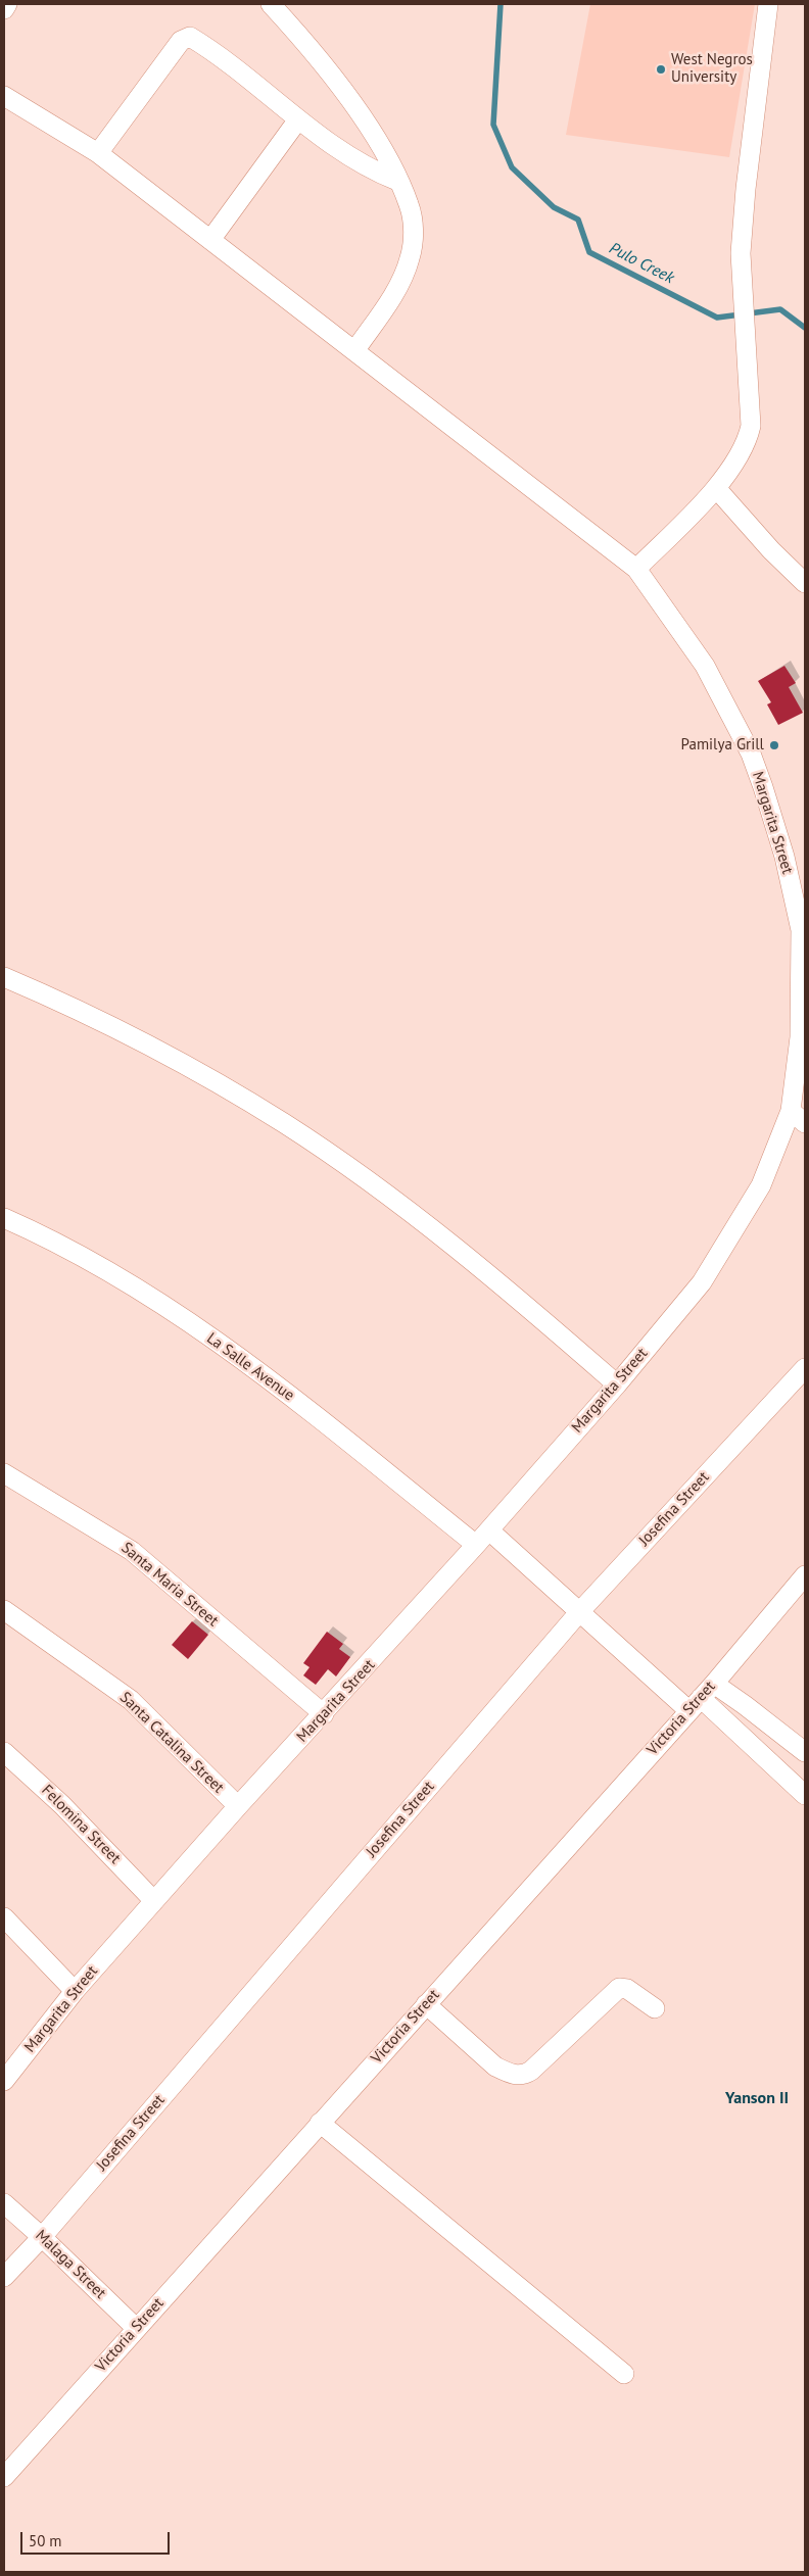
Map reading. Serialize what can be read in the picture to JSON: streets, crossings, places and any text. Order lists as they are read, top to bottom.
{
  "streets": {
    "street": [
      "Margarita Street",
      "La Salle Avenue",
      "Josefina Street",
      "Santa Maria Street",
      "Victoria Street",
      "Santa Catalina Street",
      "Felomina Street",
      "Malaga Street"
    ]
  },
  "crossings": [
    ["Margarita Street", "La Salle Avenue"],
    ["Margarita Street", "Santa Maria Street"],
    ["Margarita Street", "Santa Catalina Street"],
    ["Margarita Street", "Felomina Street"],
    ["La Salle Avenue", "Josefina Street"],
    ["La Salle Avenue", "Victoria Street"],
    ["Josefina Street", "Malaga Street"],
    ["Victoria Street", "Malaga Street"]
  ],
  "districts": ["Yanson II"],
  "water": ["Pulo Creek"],
  "places": ["West Negros University", "Pamilya Grill"],
  "scale_bar": "50 m"
}
